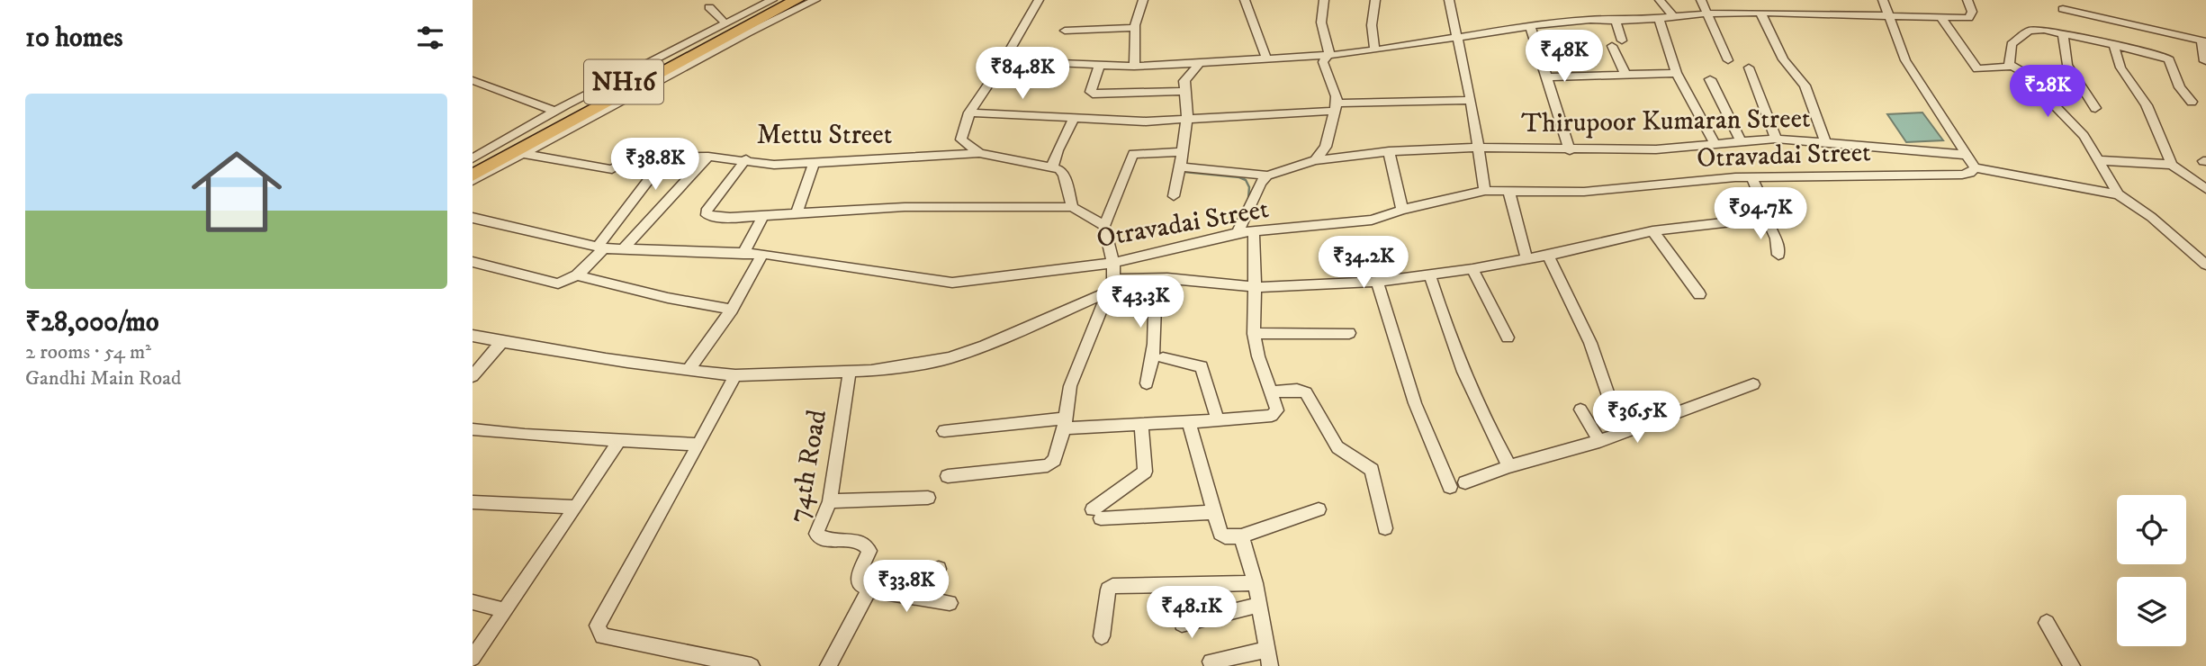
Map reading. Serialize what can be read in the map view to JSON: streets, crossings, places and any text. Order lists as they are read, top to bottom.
{
  "streets": {
    "highway": ["NH16"],
    "street": [
      "Thirupoor Kumaran Street",
      "Mettu Street",
      "Otravadai Street",
      "74th Road"
    ]
  },
  "crossings": [
    ["NH16", "Mettu Street"]
  ],
  "page": {
    "heading": "10 homes",
    "price": [
      "₹48K",
      "₹84.8K",
      "₹28K",
      "₹38.8K",
      "₹94.7K",
      "₹34.2K",
      "₹43.3K",
      "₹36.5K",
      "₹33.8K",
      "₹48.1K"
    ],
    "list": [
      {
        "name": "₹28,000/mo",
        "note": "2 rooms · 54 m² · Gandhi Main Road"
      }
    ]
  }
}
